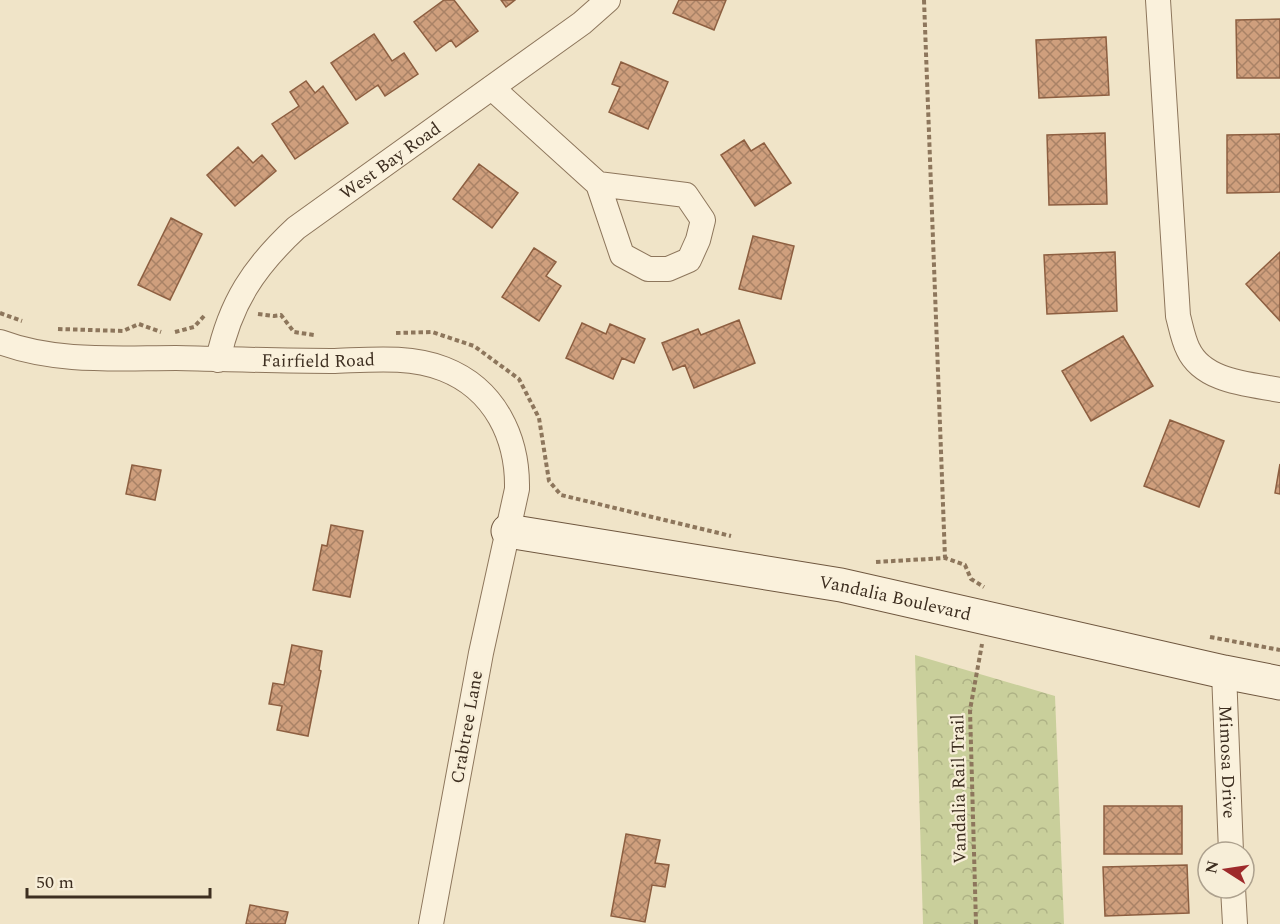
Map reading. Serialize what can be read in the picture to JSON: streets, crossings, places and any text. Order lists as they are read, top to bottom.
{
  "streets": {
    "street": [
      "West Bay Road",
      "Fairfield Road",
      "Vandalia Boulevard",
      "Crabtree Lane",
      "Mimosa Drive"
    ],
    "path": ["Vandalia Rail Trail"]
  },
  "crossings": [
    ["West Bay Road", "Fairfield Road"],
    ["Fairfield Road", "Vandalia Boulevard"],
    ["Fairfield Road", "Crabtree Lane"],
    ["Vandalia Boulevard", "Crabtree Lane"],
    ["Vandalia Boulevard", "Mimosa Drive"],
    ["Vandalia Boulevard", "Vandalia Rail Trail"]
  ],
  "scale_bar": "50 m",
  "north": "left"
}
